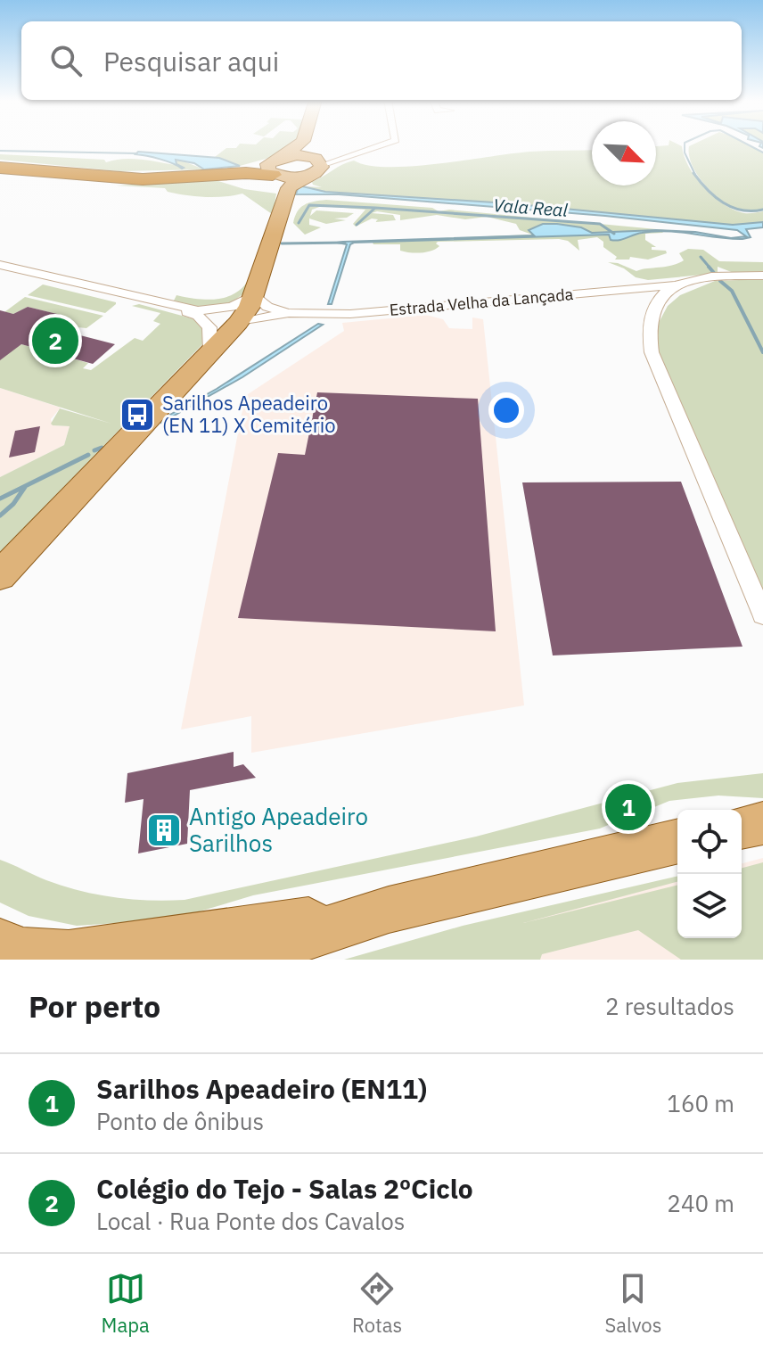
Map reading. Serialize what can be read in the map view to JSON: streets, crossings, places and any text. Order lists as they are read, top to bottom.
{
  "streets": {
    "street": ["Estrada Velha da Lançada"]
  },
  "water": ["Vala Real"],
  "places": {
    "bus stop": ["Sarilhos Apeadeiro (EN 11) X Cemitério"],
    "building": ["Antigo Apeadeiro Sarilhos"]
  },
  "north": "bottom right",
  "page": {
    "search": "Pesquisar aqui",
    "pins": ["2", "1"],
    "heading": ["Por perto", "2 resultados"],
    "list": [
      {
        "mark": "1",
        "name": "Sarilhos Apeadeiro (EN11)",
        "note": "Ponto de ônibus",
        "value": "160 m"
      },
      {
        "mark": "2",
        "name": "Colégio do Tejo - Salas 2ºCiclo",
        "note": "Local · Rua Ponte dos Cavalos",
        "value": "240 m"
      }
    ],
    "nav": ["Mapa", "Rotas", "Salvos"]
  }
}
